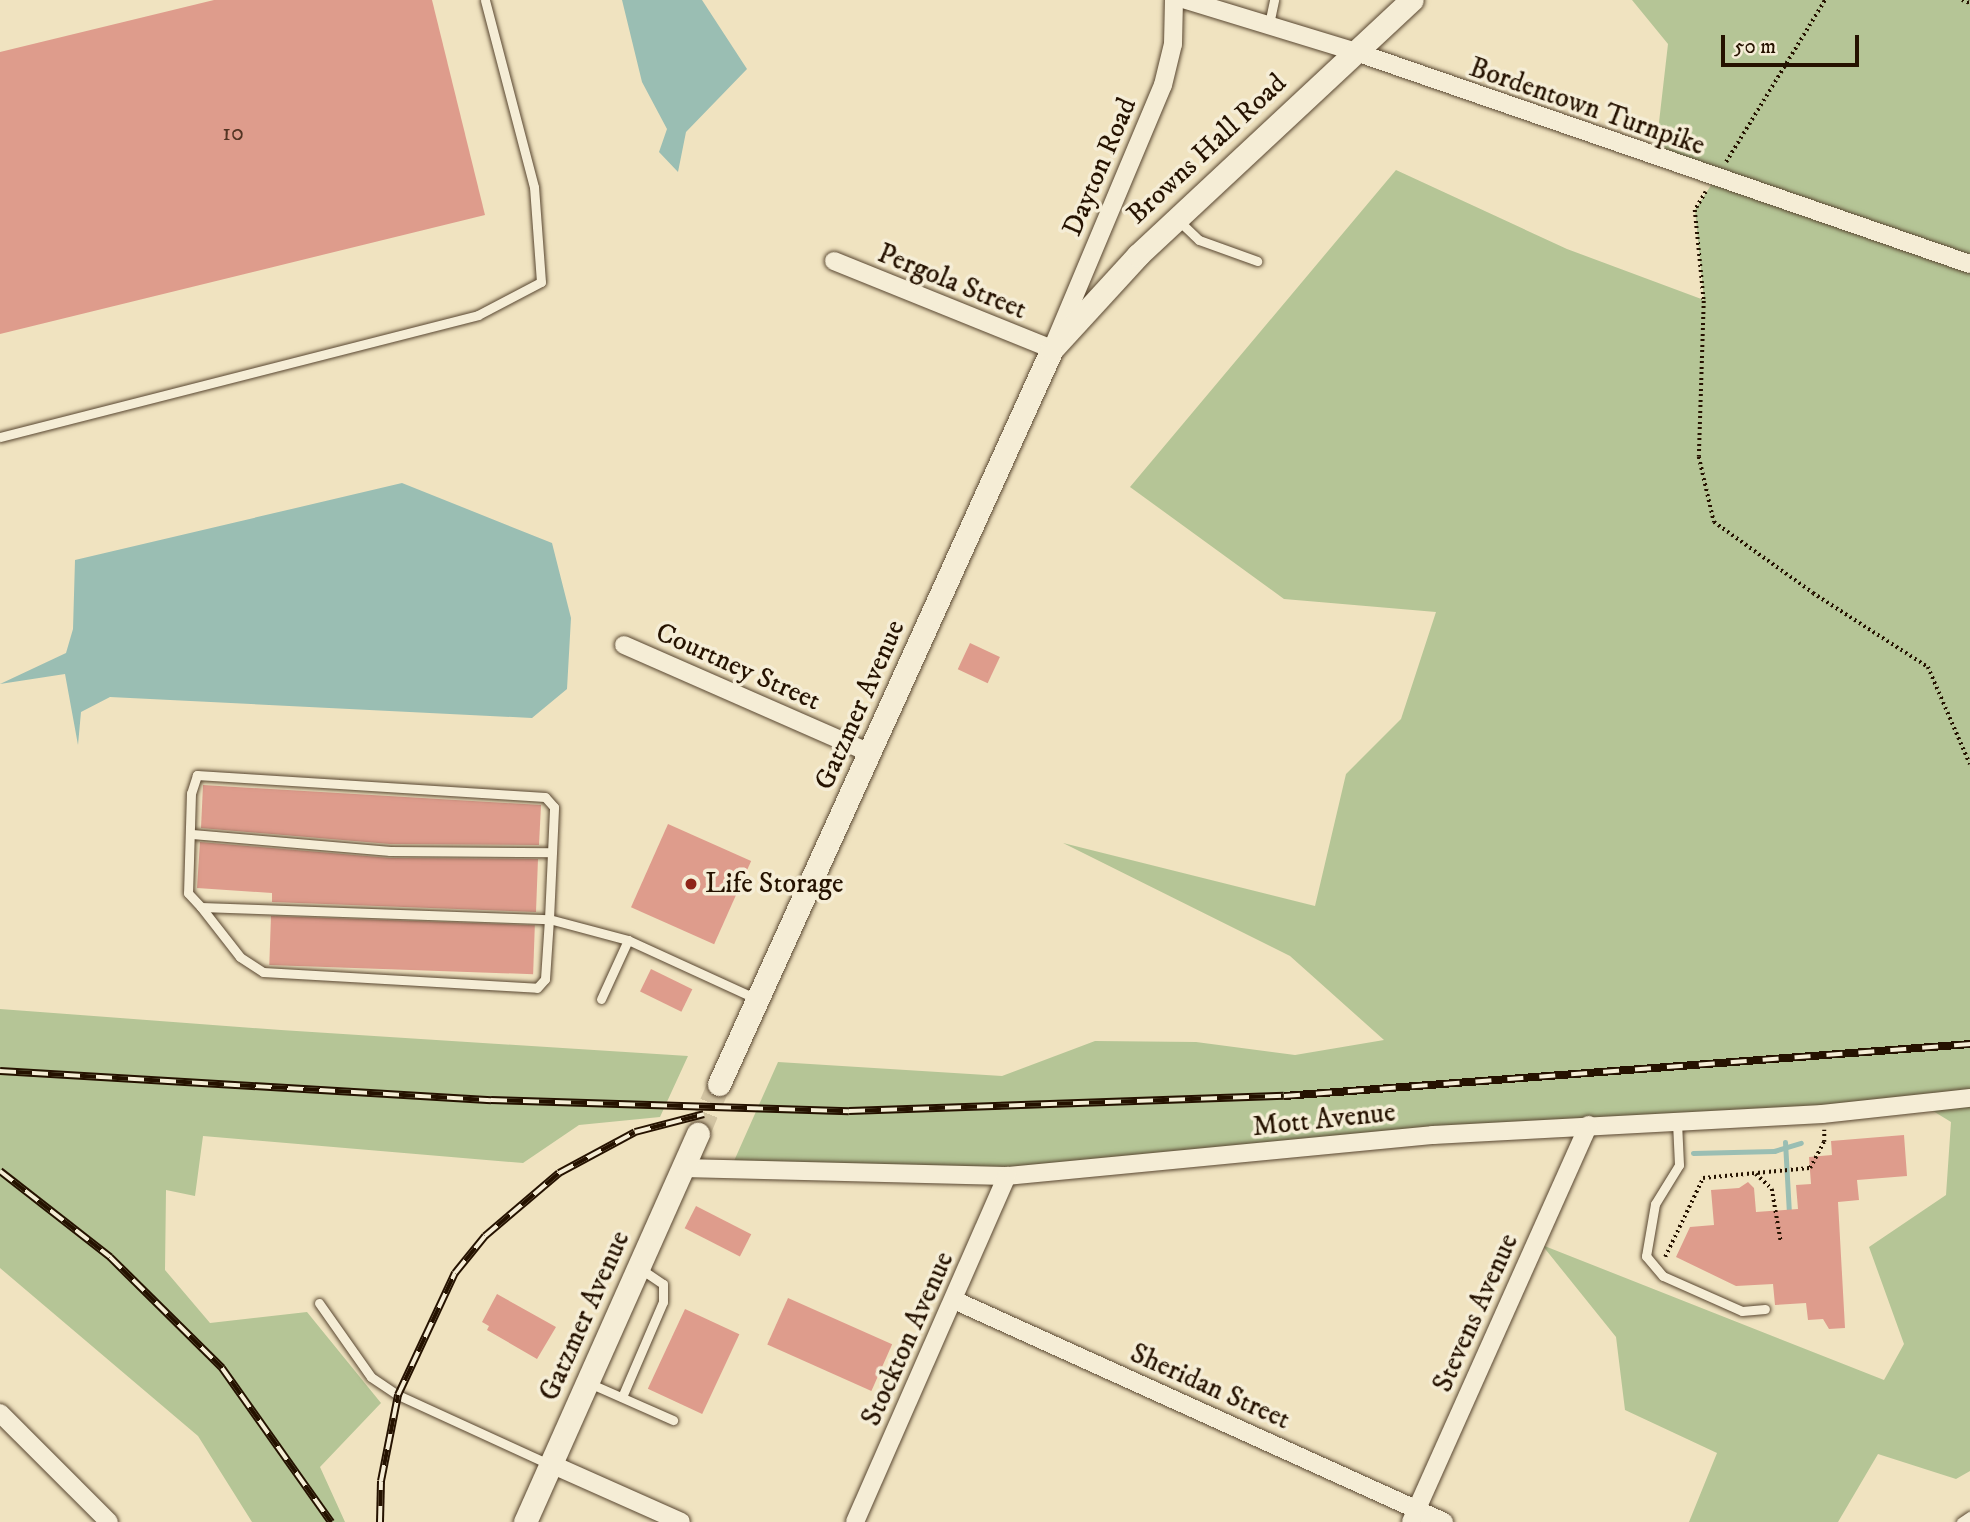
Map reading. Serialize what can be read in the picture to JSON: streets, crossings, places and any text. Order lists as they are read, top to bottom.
{
  "streets": {
    "street": [
      "Bordentown Turnpike",
      "Browns Hall Road",
      "Dayton Road",
      "Pergola Street",
      "Courtney Street",
      "Gatzmer Avenue",
      "Mott Avenue",
      "Stevens Avenue",
      "Stockton Avenue",
      "Sheridan Street"
    ]
  },
  "crossings": [
    ["Bordentown Turnpike", "Browns Hall Road"],
    ["Browns Hall Road", "Dayton Road"],
    ["Browns Hall Road", "Pergola Street"],
    ["Browns Hall Road", "Gatzmer Avenue"],
    ["Dayton Road", "Pergola Street"],
    ["Dayton Road", "Gatzmer Avenue"],
    ["Pergola Street", "Gatzmer Avenue"],
    ["Courtney Street", "Gatzmer Avenue"],
    ["Gatzmer Avenue", "Mott Avenue"],
    ["Mott Avenue", "Stevens Avenue"],
    ["Mott Avenue", "Stockton Avenue"],
    ["Stevens Avenue", "Sheridan Street"],
    ["Stockton Avenue", "Sheridan Street"]
  ],
  "places": ["Life Storage"],
  "house_numbers": ["10"],
  "scale_bar": "50 m"
}
